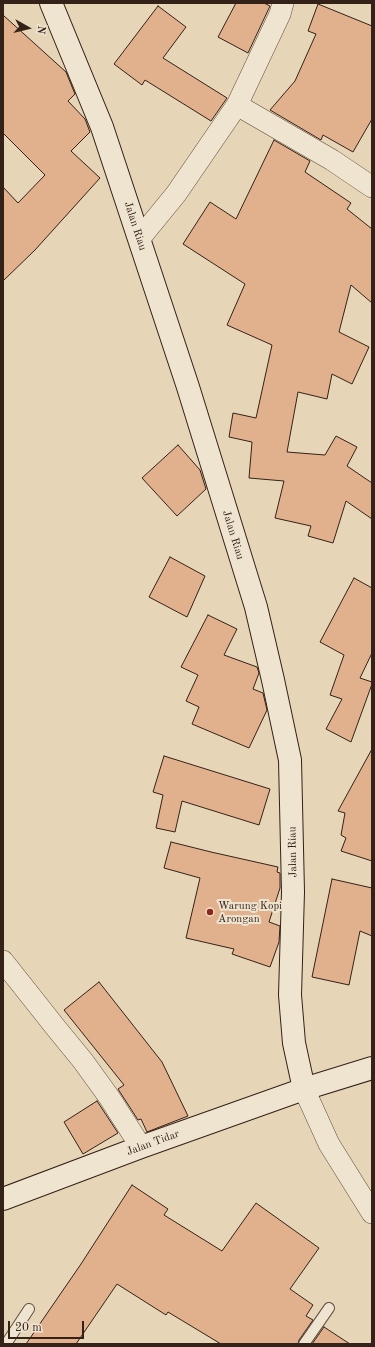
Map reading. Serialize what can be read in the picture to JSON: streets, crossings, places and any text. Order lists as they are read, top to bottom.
{
  "streets": {
    "main road": ["Jalan Riau", "Jalan Tidar"]
  },
  "crossings": [
    ["Jalan Riau", "Jalan Tidar"]
  ],
  "places": ["Warung Kopi Arongan"],
  "scale_bar": "20 m",
  "north": "right"
}
